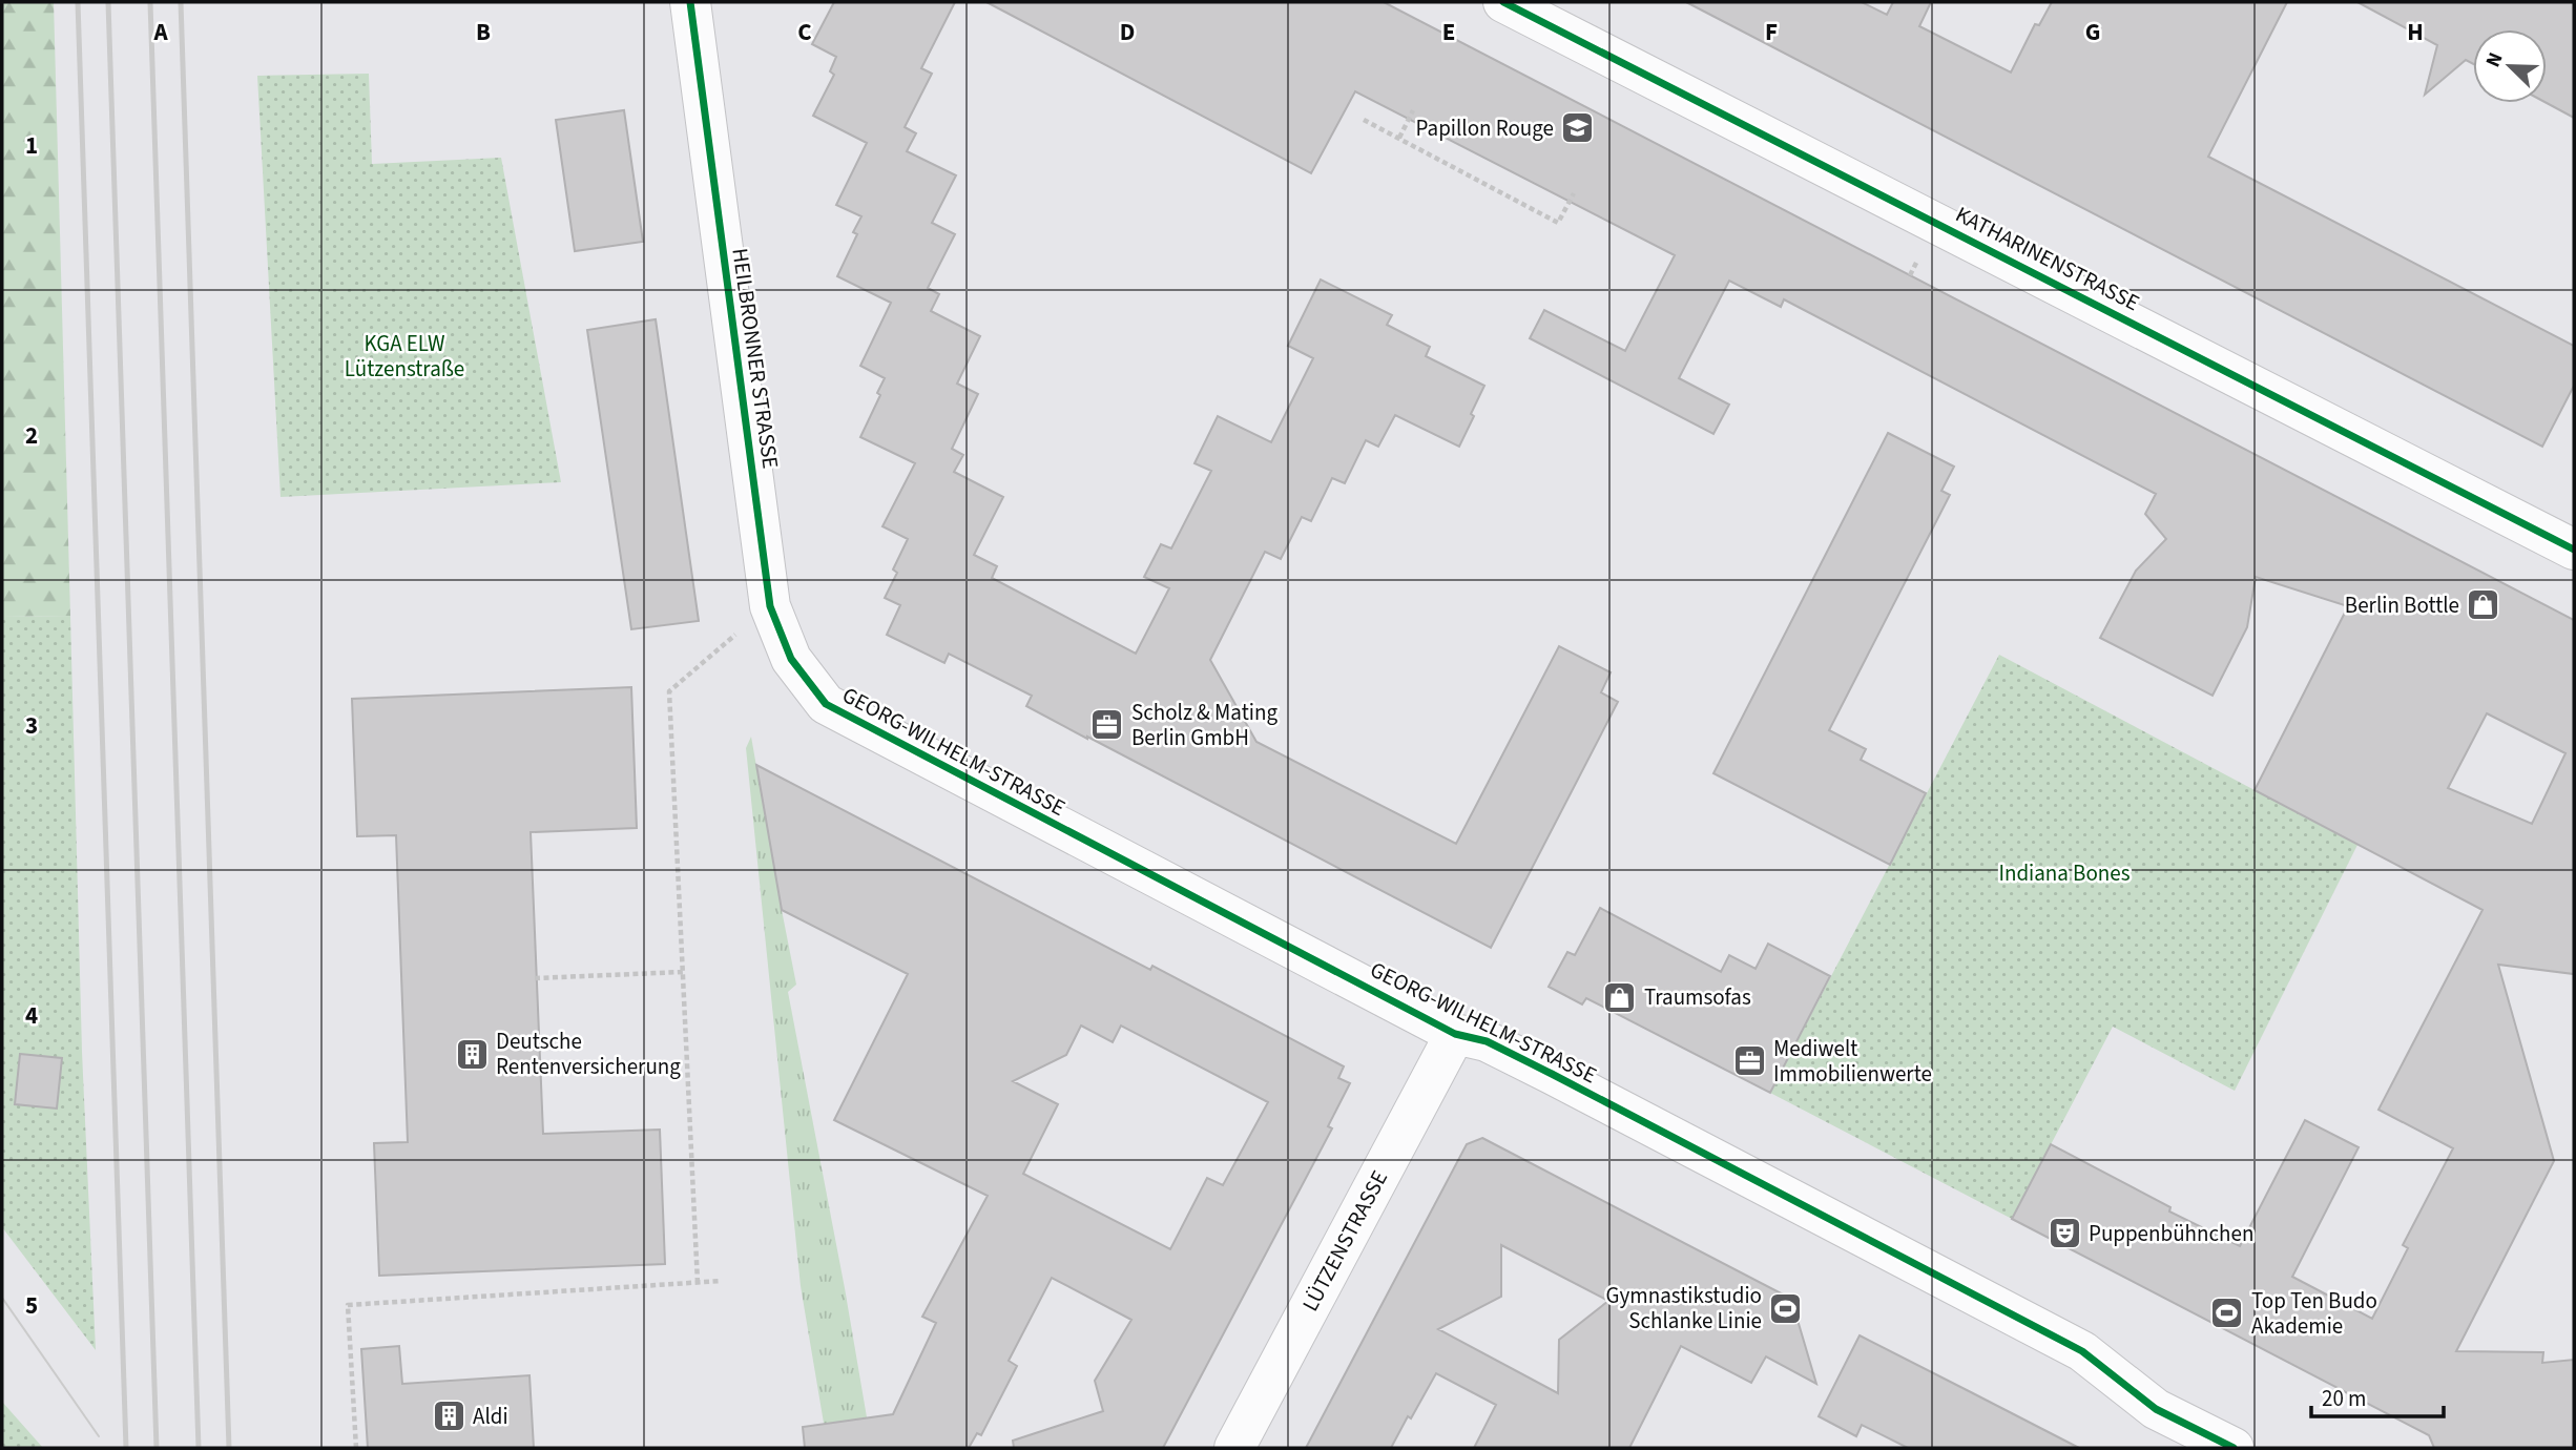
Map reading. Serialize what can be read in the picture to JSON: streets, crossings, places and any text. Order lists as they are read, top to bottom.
{
  "streets": {
    "street": [
      "KATHARINENSTRASSE",
      "HEILBRONNER STRASSE",
      "GEORG-WILHELM-STRASSE",
      "LÜTZENSTRASSE"
    ]
  },
  "crossings": [
    ["HEILBRONNER STRASSE", "GEORG-WILHELM-STRASSE"],
    ["GEORG-WILHELM-STRASSE", "LÜTZENSTRASSE"]
  ],
  "parks": ["KGA ELW Lützenstraße", "Indiana Bones"],
  "places": {
    "school or university": ["Papillon Rouge"],
    "shop": ["Berlin Bottle", "Traumsofas"],
    "office": ["Scholz & Mating Berlin GmbH", "Mediwelt Immobilienwerte"],
    "building": ["Deutsche Rentenversicherung", "Aldi"],
    "theatre": ["Puppenbühnchen"],
    "sports": ["Gymnastikstudio Schlanke Linie", "Top Ten Budo Akademie"]
  },
  "scale_bar": "20 m",
  "north": "top left",
  "grid": {
    "columns": [
      "A",
      "B",
      "C",
      "D",
      "E",
      "F",
      "G",
      "H"
    ],
    "rows": [
      "1",
      "2",
      "3",
      "4",
      "5"
    ]
  }
}
